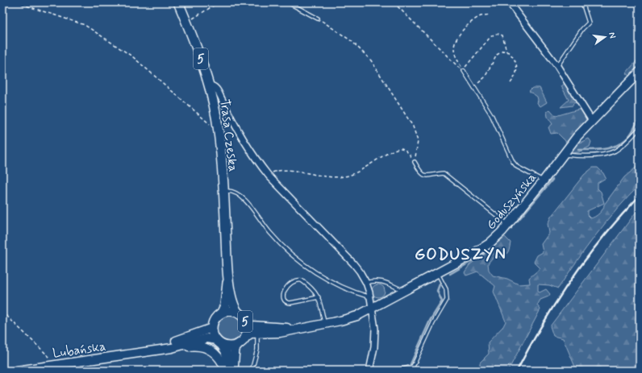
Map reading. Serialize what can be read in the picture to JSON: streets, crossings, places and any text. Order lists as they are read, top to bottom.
{
  "streets": {
    "main road": ["5", "Trasa Czeska"],
    "street": ["Goduszyńska", "Lubańska"]
  },
  "crossings": [
    ["5", "Trasa Czeska"],
    ["5", "Goduszyńska"],
    ["5", "Lubańska"],
    ["Trasa Czeska", "Goduszyńska"],
    ["Trasa Czeska", "Lubańska"],
    ["Goduszyńska", "Lubańska"]
  ],
  "districts": ["GODUSZYN"],
  "north": "right"
}
